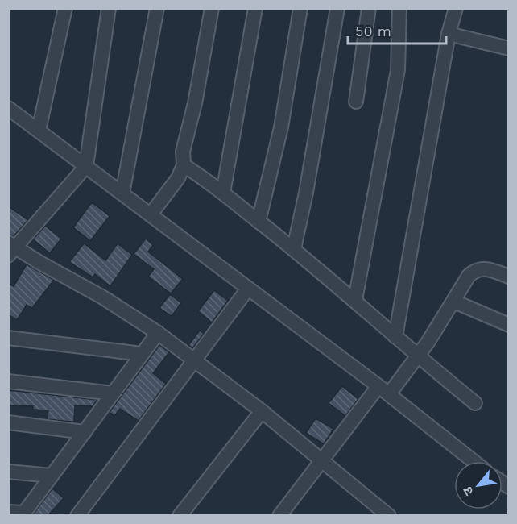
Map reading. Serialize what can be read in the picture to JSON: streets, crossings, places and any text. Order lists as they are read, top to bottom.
{
  "scale_bar": "50 m",
  "north": "bottom left"
}
